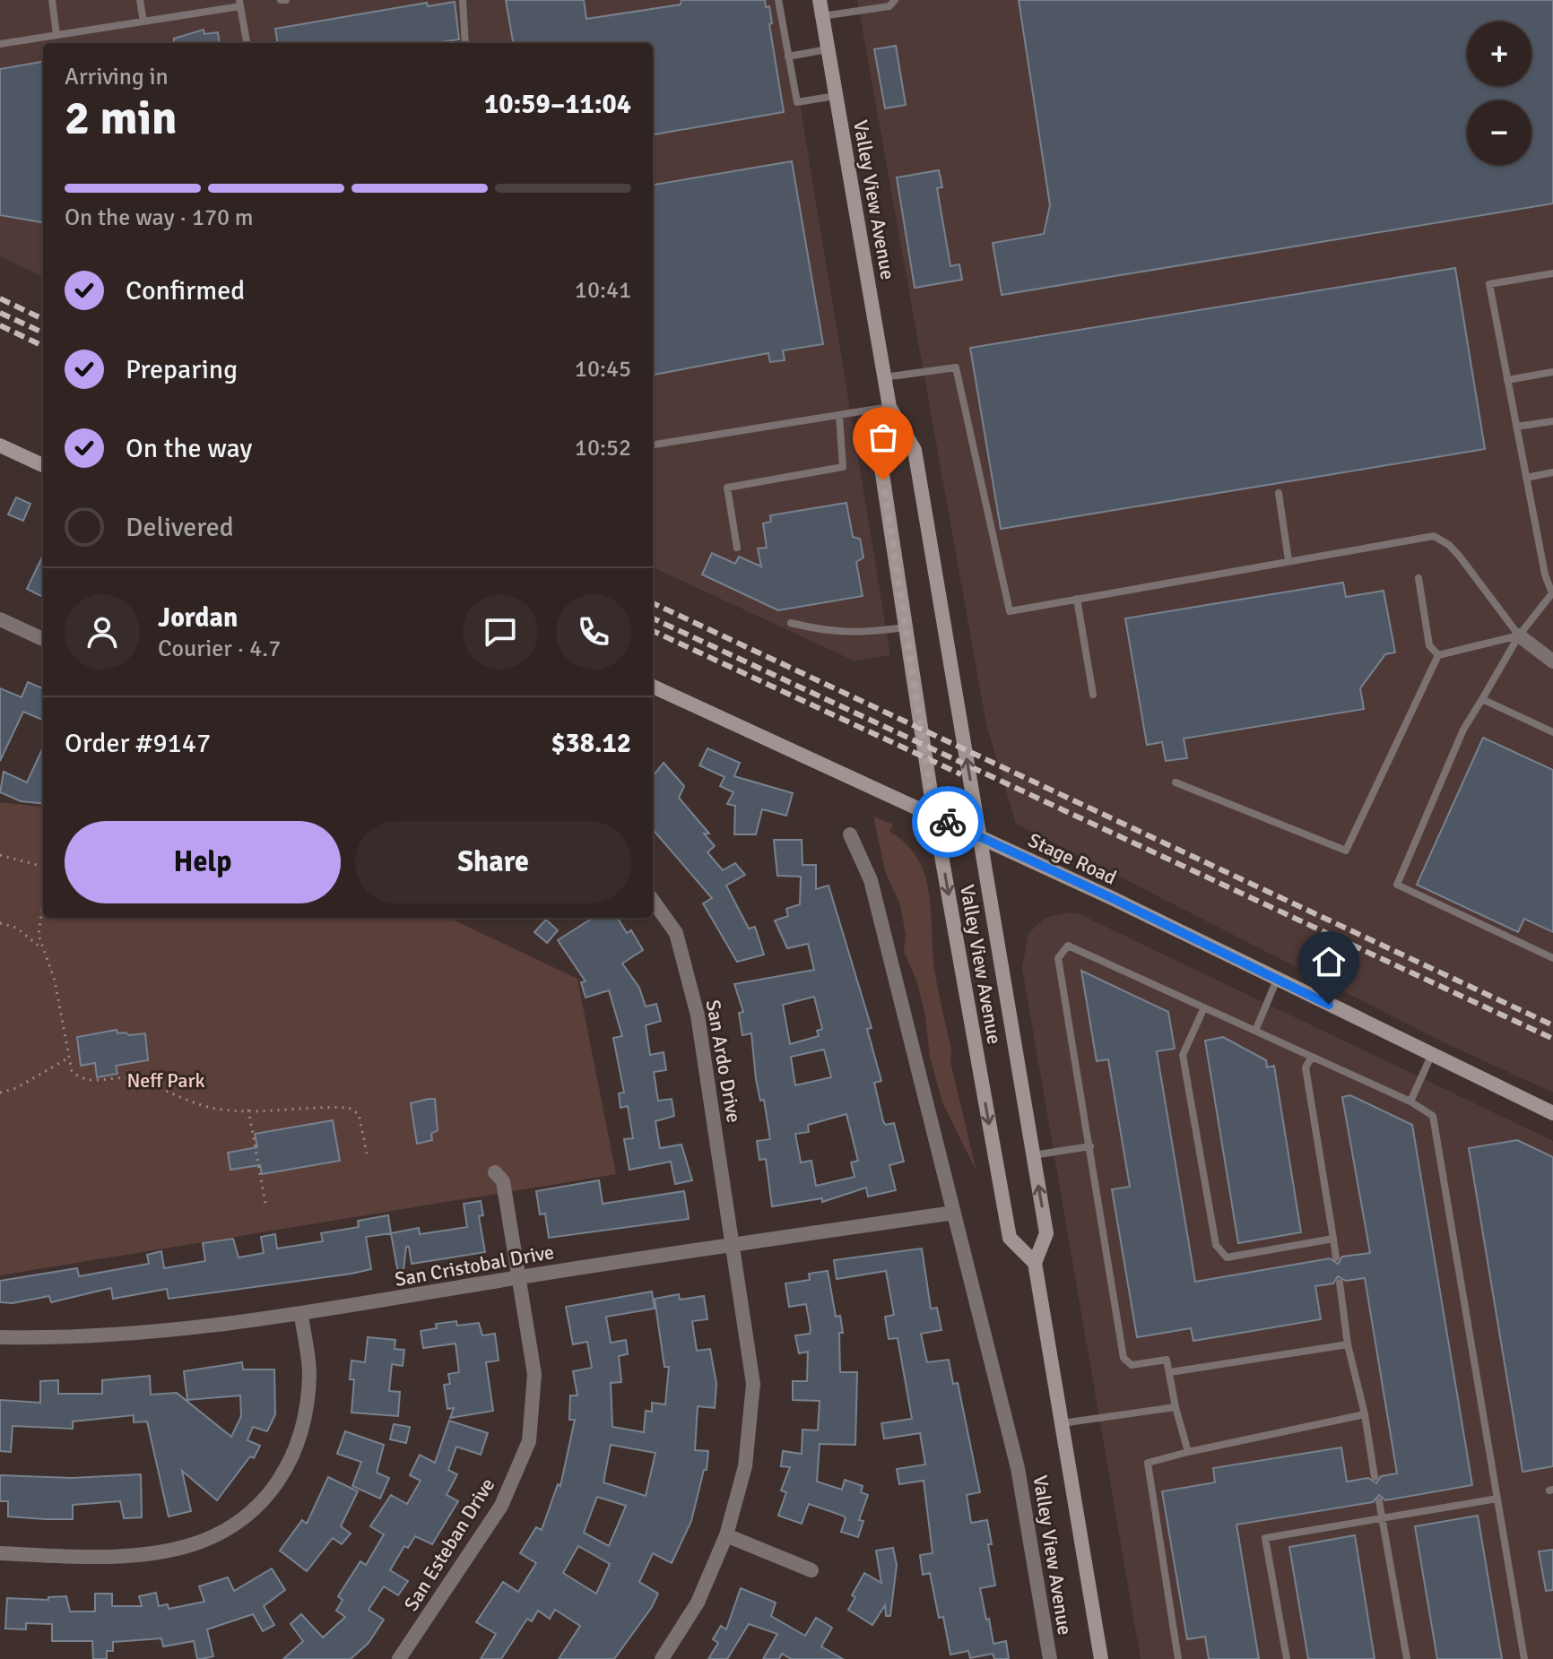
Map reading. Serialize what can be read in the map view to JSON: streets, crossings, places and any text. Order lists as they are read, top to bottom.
{
  "streets": {
    "main road": ["Valley View Avenue", "Stage Road"],
    "street": ["San Ardo Drive", "San Cristobal Drive", "San Esteban Drive"]
  },
  "crossings": [
    ["Valley View Avenue", "Stage Road"],
    ["Valley View Avenue", "San Cristobal Drive"],
    ["San Ardo Drive", "San Cristobal Drive"],
    ["San Cristobal Drive", "San Esteban Drive"]
  ],
  "parks": ["Neff Park"],
  "page": {
    "map_buttons": ["+", "−"],
    "heading": ["2 min", "Arriving in", "10:59–11:04"],
    "panel": [
      "Jordan",
      "Courier · 4.7",
      "Order #9147",
      "$38.12"
    ],
    "bar": "On the way · 170 m",
    "list": [
      ["Confirmed", "10:41"],
      ["Preparing", "10:45"],
      ["On the way", "10:52"],
      "Delivered"
    ],
    "buttons": ["Help", "Share"]
  }
}
